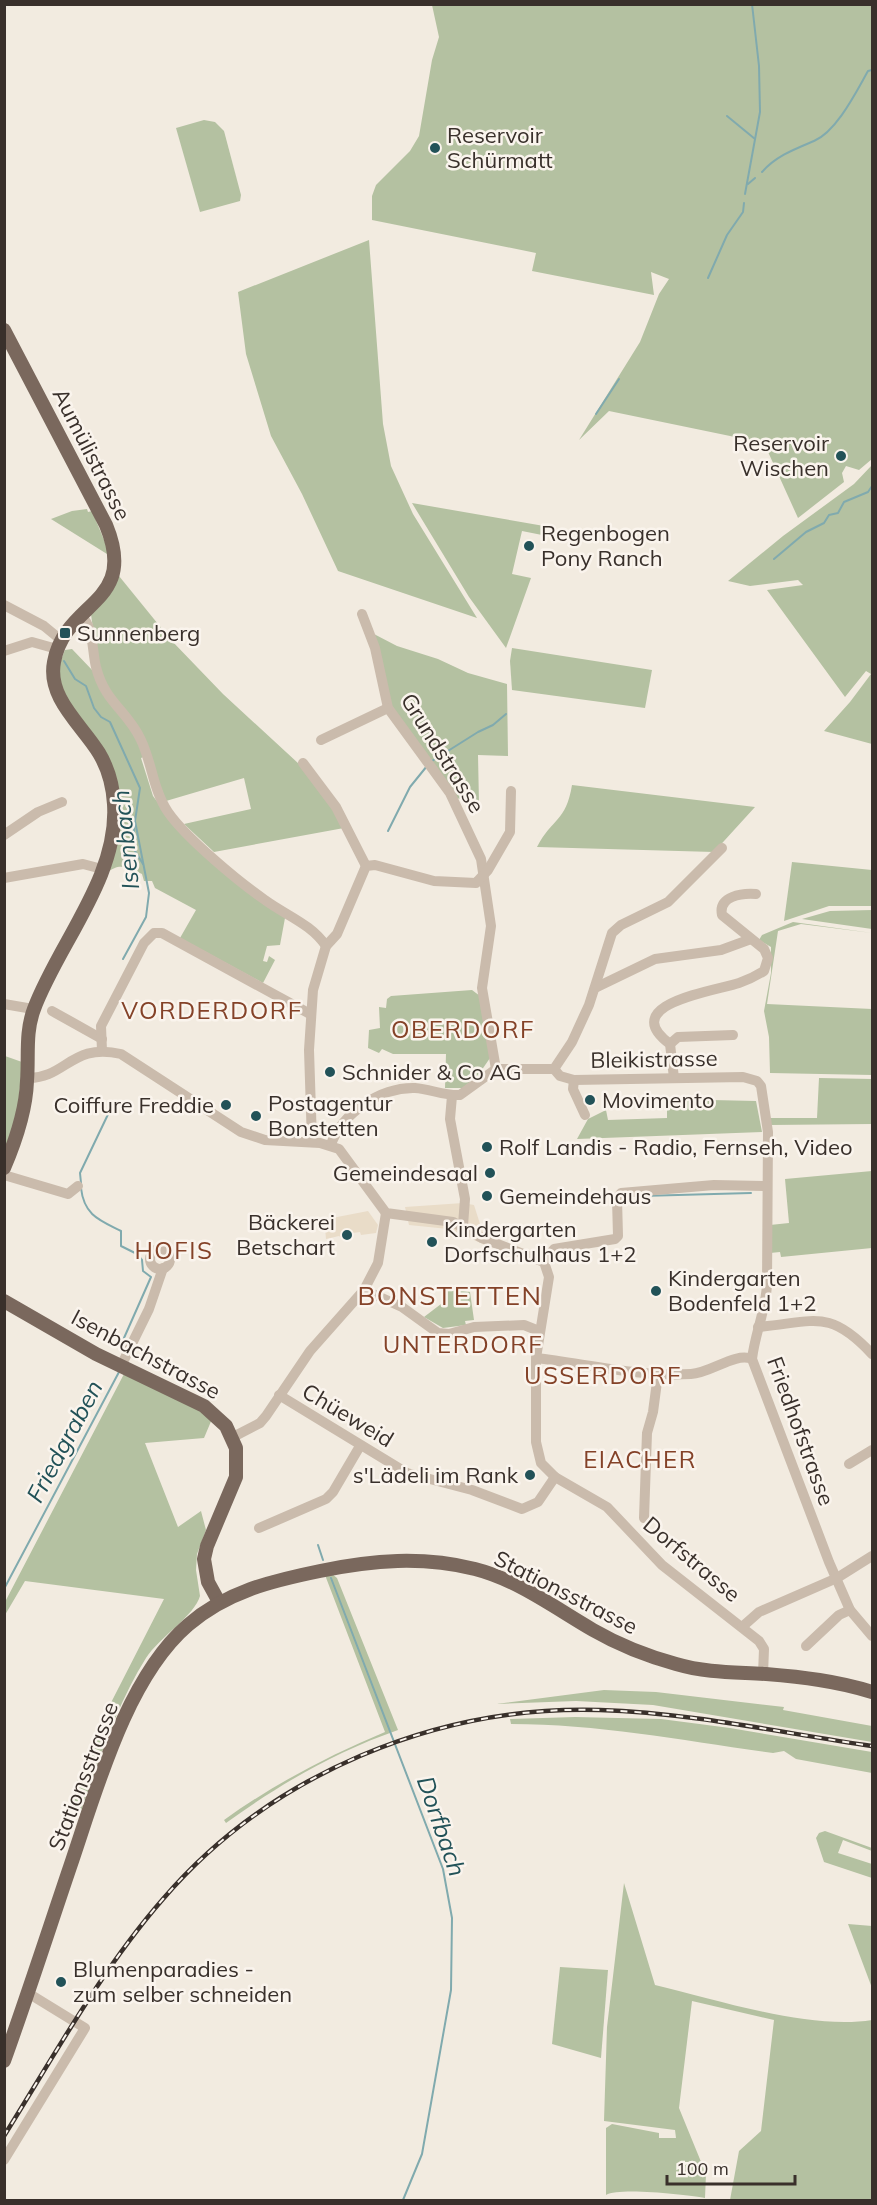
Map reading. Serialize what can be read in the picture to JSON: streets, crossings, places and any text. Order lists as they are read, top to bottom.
{
  "streets": {
    "main road": ["Aumülistrasse", "Isenbachstrasse", "Stationsstrasse"],
    "street": [
      "Grundstrasse",
      "Bleikistrasse",
      "Chüeweid",
      "Friedhofstrasse",
      "Dorfstrasse"
    ]
  },
  "crossings": [
    ["Bleikistrasse", "Friedhofstrasse"],
    ["Chüeweid", "Dorfstrasse"],
    ["Dorfstrasse", "Stationsstrasse"]
  ],
  "districts": [
    "VORDERDORF",
    "OBERDORF",
    "HOFIS",
    "BONSTETTEN",
    "UNTERDORF",
    "USSERDORF",
    "EIACHER"
  ],
  "water": ["Isenbach", "Friedgraben", "Dorfbach"],
  "places": {
    "other": [
      "Reservoir Schürmatt",
      "Reservoir Wischen",
      "Regenbogen Pony Ranch",
      "Schnider & Co AG",
      "Movimento",
      "Coiffure Freddie",
      "Postagentur Bonstetten",
      "Rolf Landis - Radio, Fernseh, Video",
      "Gemeindesaal",
      "Gemeindehaus",
      "Bäckerei Betschart",
      "Kindergarten Dorfschulhaus 1+2",
      "Kindergarten Bodenfeld 1+2",
      "s'Lädeli im Rank",
      "Blumenparadies - zum selber schneiden"
    ],
    "transit": ["Sunnenberg"]
  },
  "scale_bar": "100 m"
}
